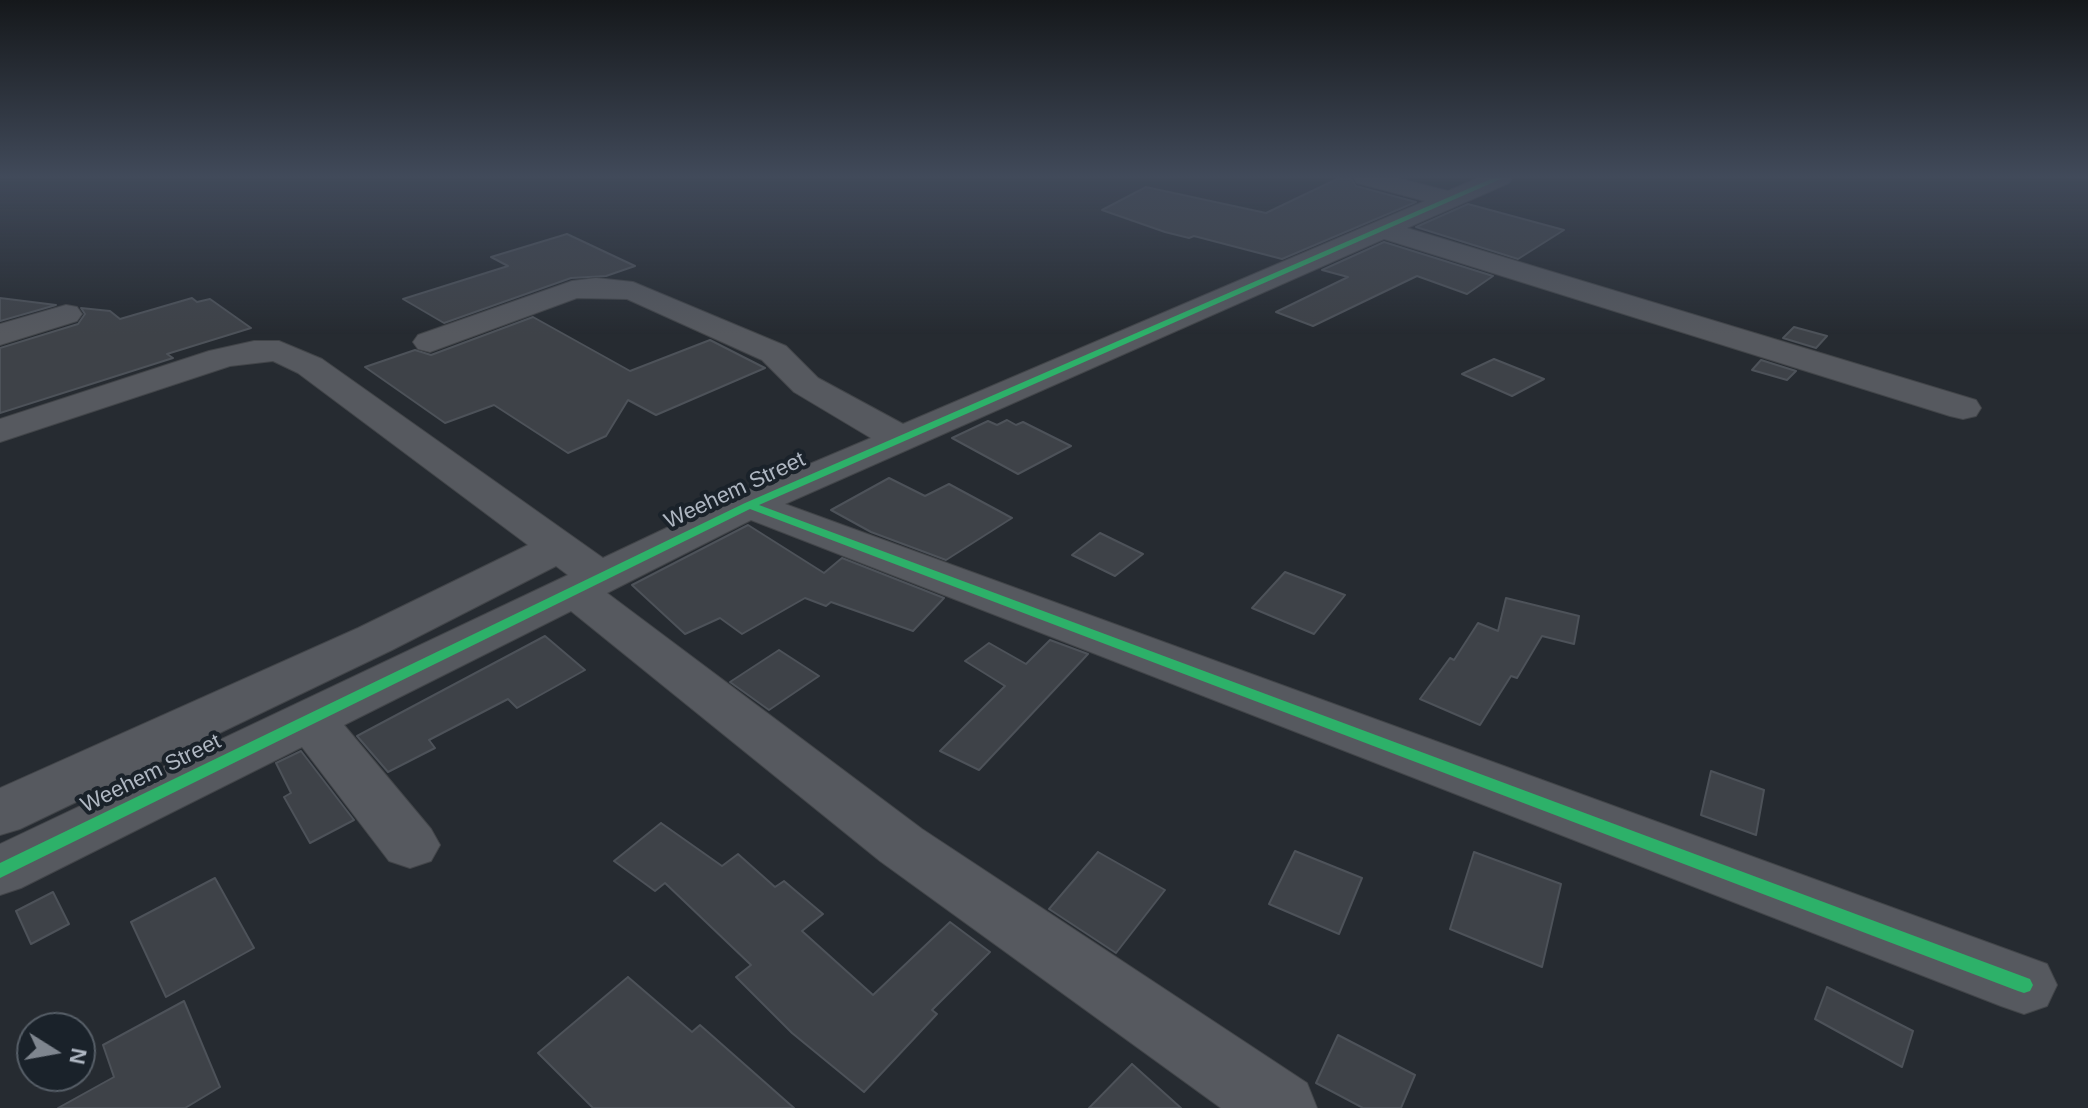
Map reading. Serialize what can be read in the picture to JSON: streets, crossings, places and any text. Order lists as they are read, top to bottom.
{
  "streets": {
    "street": ["Weehem Street"]
  },
  "north": "right"
}
